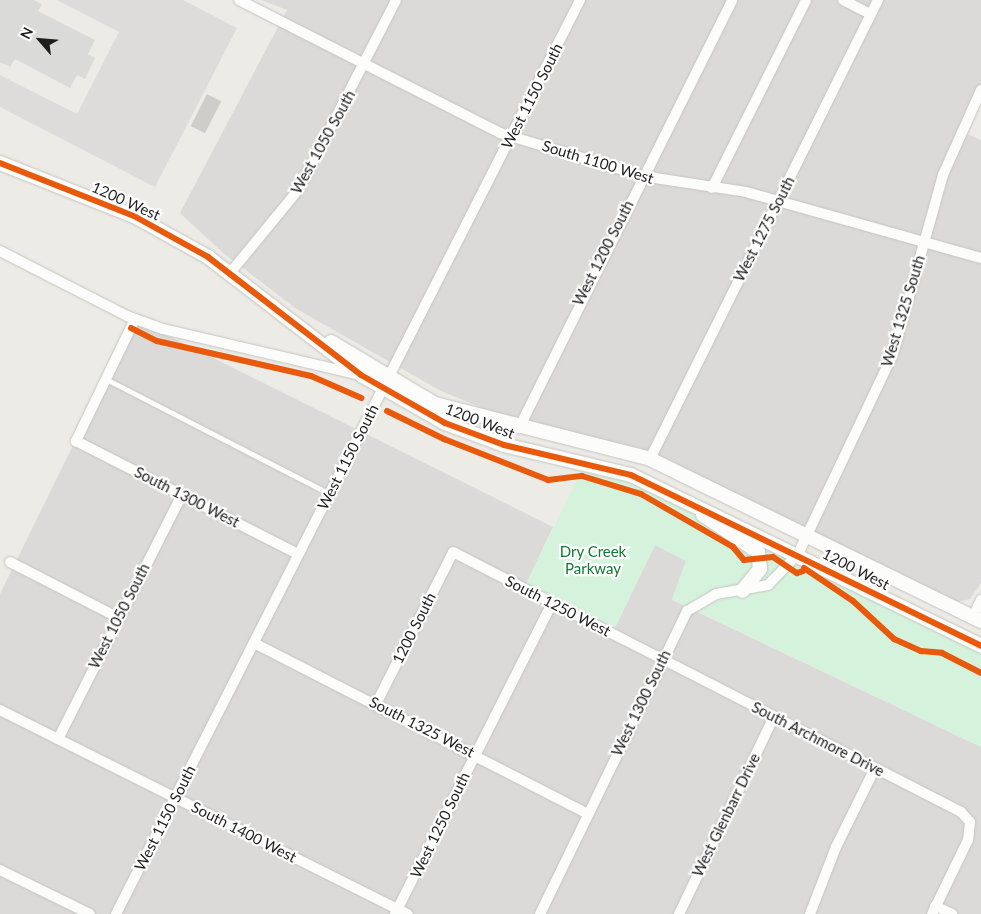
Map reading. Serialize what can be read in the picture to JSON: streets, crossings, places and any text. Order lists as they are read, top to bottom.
{
  "streets": {
    "street": [
      "West 1150 South",
      "West 1050 South",
      "South 1100 West",
      "1200 West",
      "West 1275 South",
      "West 1200 South",
      "West 1325 South",
      "South 1300 West",
      "South 1250 West",
      "1200 South",
      "West 1300 South",
      "South 1325 West",
      "South Archmore Drive",
      "West Glenbarr Drive",
      "West 1250 South",
      "South 1400 West"
    ]
  },
  "crossings": [
    ["West 1150 South", "South 1100 West"],
    ["West 1150 South", "1200 West"],
    ["West 1150 South", "South 1300 West"],
    ["West 1150 South", "South 1325 West"],
    ["West 1150 South", "South 1400 West"],
    ["West 1050 South", "South 1100 West"],
    ["West 1050 South", "1200 West"],
    ["West 1050 South", "South 1300 West"],
    ["West 1050 South", "South 1400 West"],
    ["South 1100 West", "West 1275 South"],
    ["South 1100 West", "West 1200 South"],
    ["South 1100 West", "West 1325 South"],
    ["1200 West", "West 1275 South"],
    ["1200 West", "West 1200 South"],
    ["1200 West", "West 1325 South"],
    ["1200 West", "West 1300 South"],
    ["West 1325 South", "West 1300 South"],
    ["South 1250 West", "1200 South"],
    ["South 1250 West", "West 1300 South"],
    ["South 1250 West", "South Archmore Drive"],
    ["South 1250 West", "West 1250 South"],
    ["1200 South", "South 1325 West"],
    ["West 1300 South", "South 1325 West"],
    ["West 1300 South", "South Archmore Drive"],
    ["South 1325 West", "West 1250 South"],
    ["South Archmore Drive", "West Glenbarr Drive"],
    ["West 1250 South", "South 1400 West"]
  ],
  "parks": ["Dry Creek Parkway"],
  "north": "top left"
}
